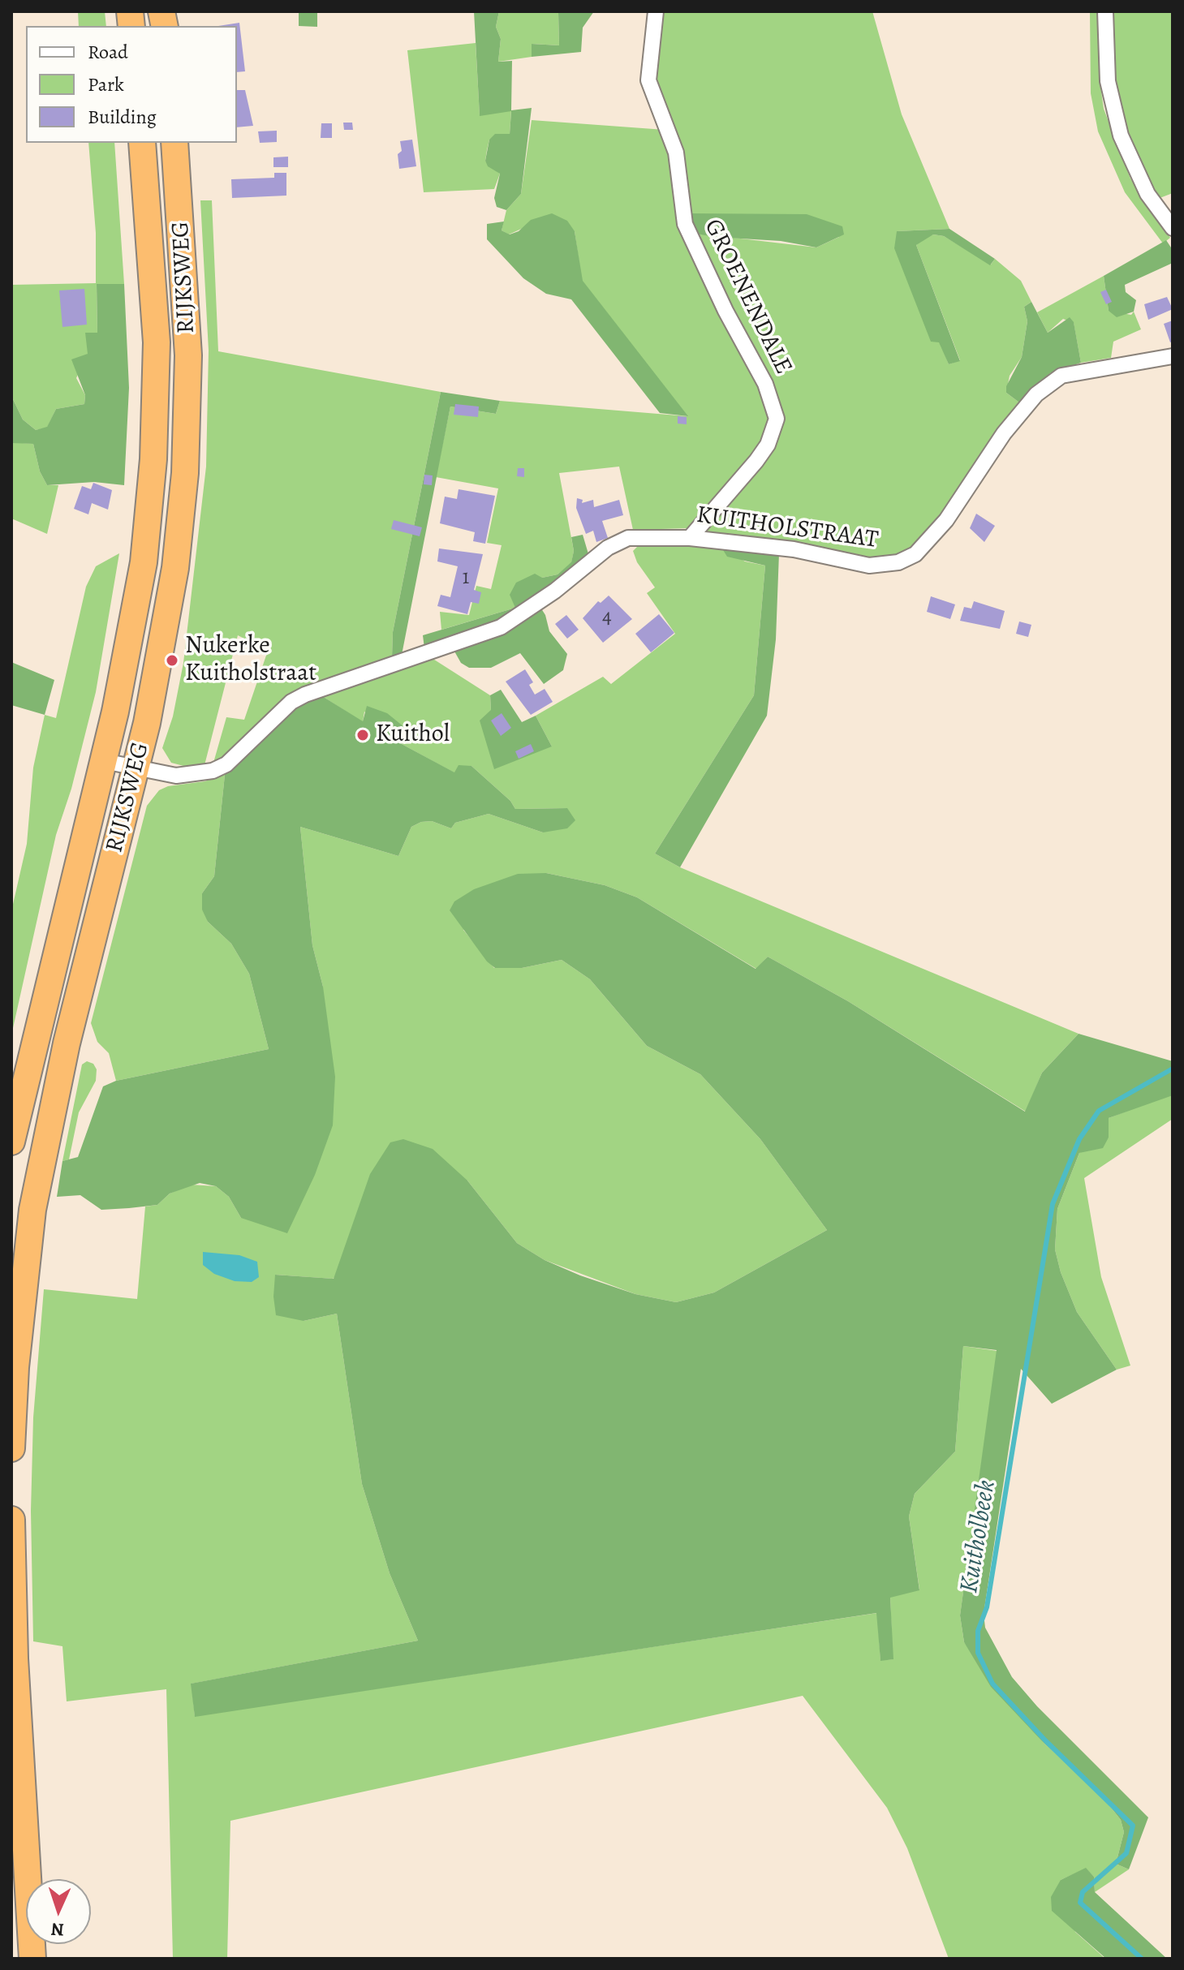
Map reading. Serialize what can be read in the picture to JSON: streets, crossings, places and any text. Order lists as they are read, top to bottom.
{
  "streets": {
    "highway": ["RIJKSWEG"],
    "street": ["GROENENDALE", "KUITHOLSTRAAT"]
  },
  "crossings": [
    ["RIJKSWEG", "KUITHOLSTRAAT"],
    ["GROENENDALE", "KUITHOLSTRAAT"]
  ],
  "water": ["Kuitholbeek"],
  "places": ["Nukerke Kuitholstraat", "Kuithol"],
  "house_numbers": ["1", "4"],
  "legend": ["Road", "Park", "Building"],
  "north": "bottom"
}
